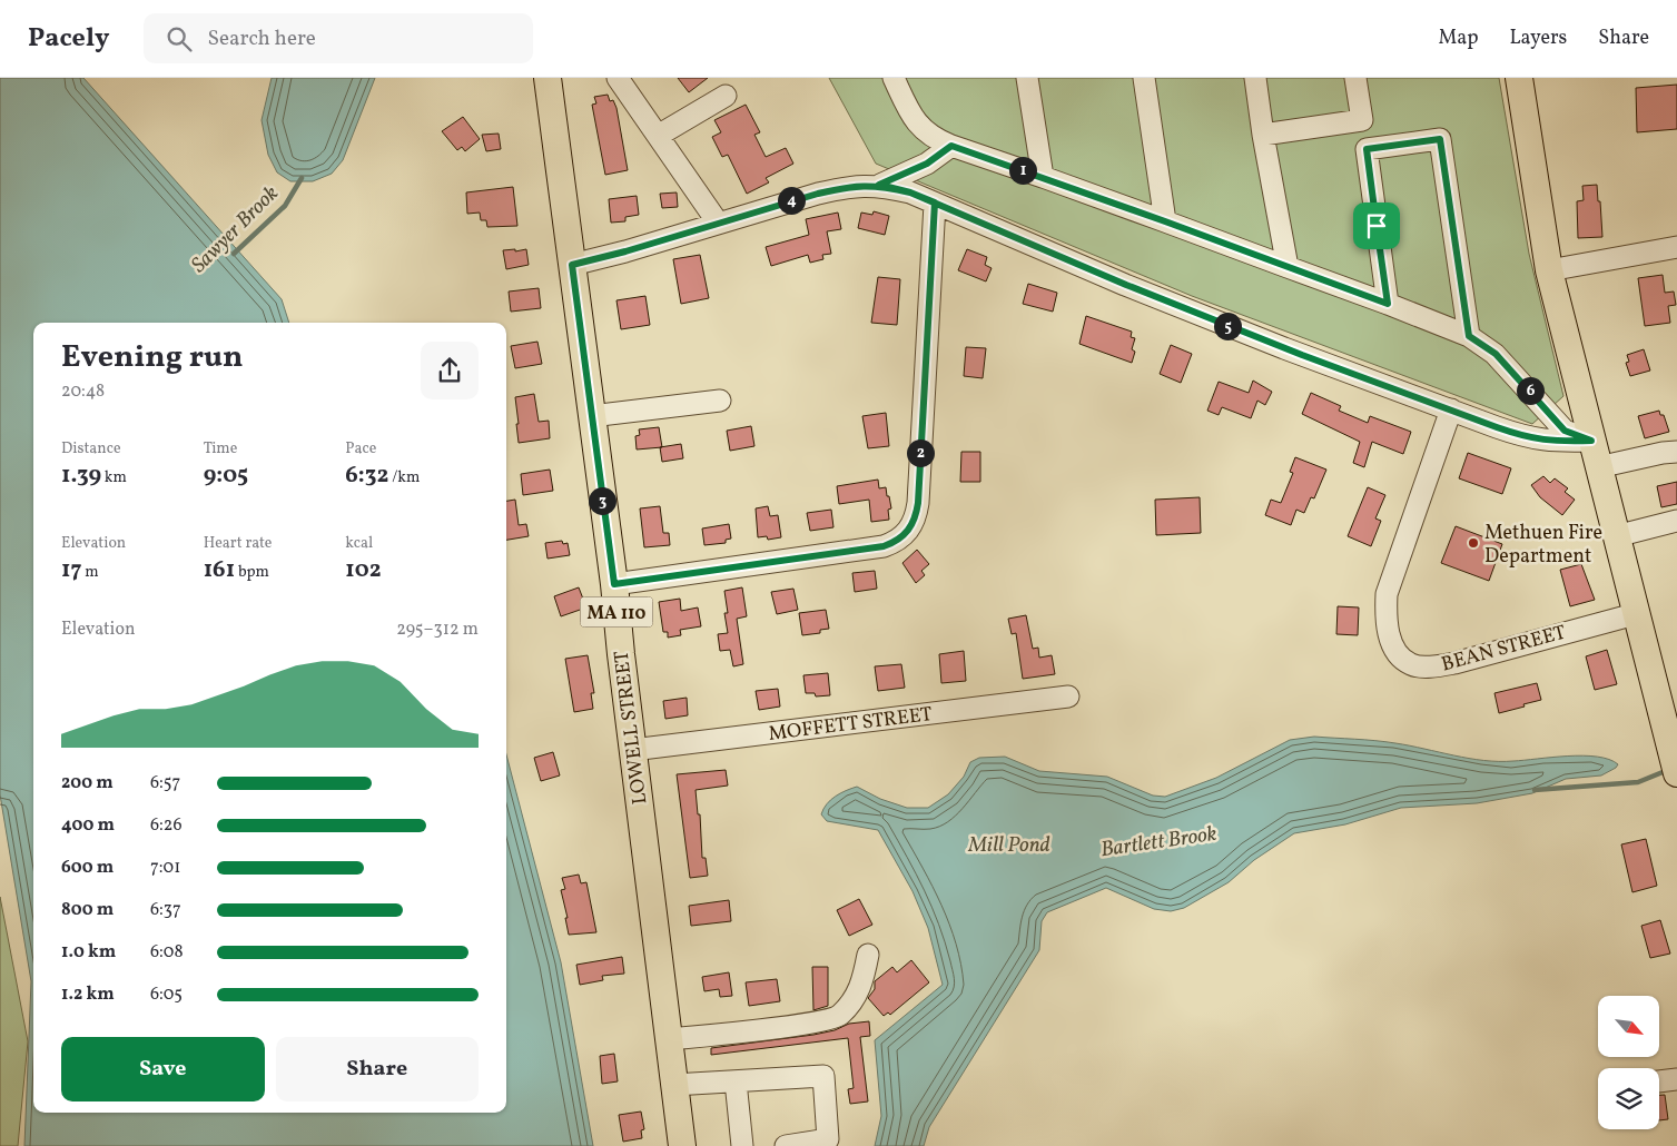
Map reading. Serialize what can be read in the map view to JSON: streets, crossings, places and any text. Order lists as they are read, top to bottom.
{
  "streets": {
    "main road": ["MA 110", "LOWELL STREET"],
    "street": ["BEAN STREET", "MOFFETT STREET"]
  },
  "crossings": [
    ["MOFFETT STREET", "LOWELL STREET"]
  ],
  "water": ["Sawyer Brook", "Bartlett Brook", "Mill Pond"],
  "places": ["Methuen Fire Department"],
  "north": "bottom right",
  "page": {
    "header": "Pacely",
    "search": "Search here",
    "nav": ["Map", "Layers", "Share"],
    "pins": [
      "1",
      "4",
      "5",
      "6",
      "2",
      "3"
    ],
    "heading": ["Evening run", "20:48"],
    "stats": [
      ["Distance", "1.39 km"],
      ["Time", "9:05"],
      ["Pace", "6:32 /km"],
      ["Elevation", "17 m"],
      ["Heart rate", "161 bpm"],
      ["kcal", "102"]
    ],
    "chart": ["Elevation", "295–312 m"],
    "list": [
      {
        "name": "200 m",
        "note": "6:57"
      },
      {
        "name": "400 m",
        "note": "6:26"
      },
      {
        "name": "600 m",
        "note": "7:01"
      },
      {
        "name": "800 m",
        "note": "6:37"
      },
      {
        "name": "1.0 km",
        "note": "6:08"
      },
      {
        "name": "1.2 km",
        "note": "6:05"
      }
    ],
    "buttons": ["Save", "Share"]
  }
}
